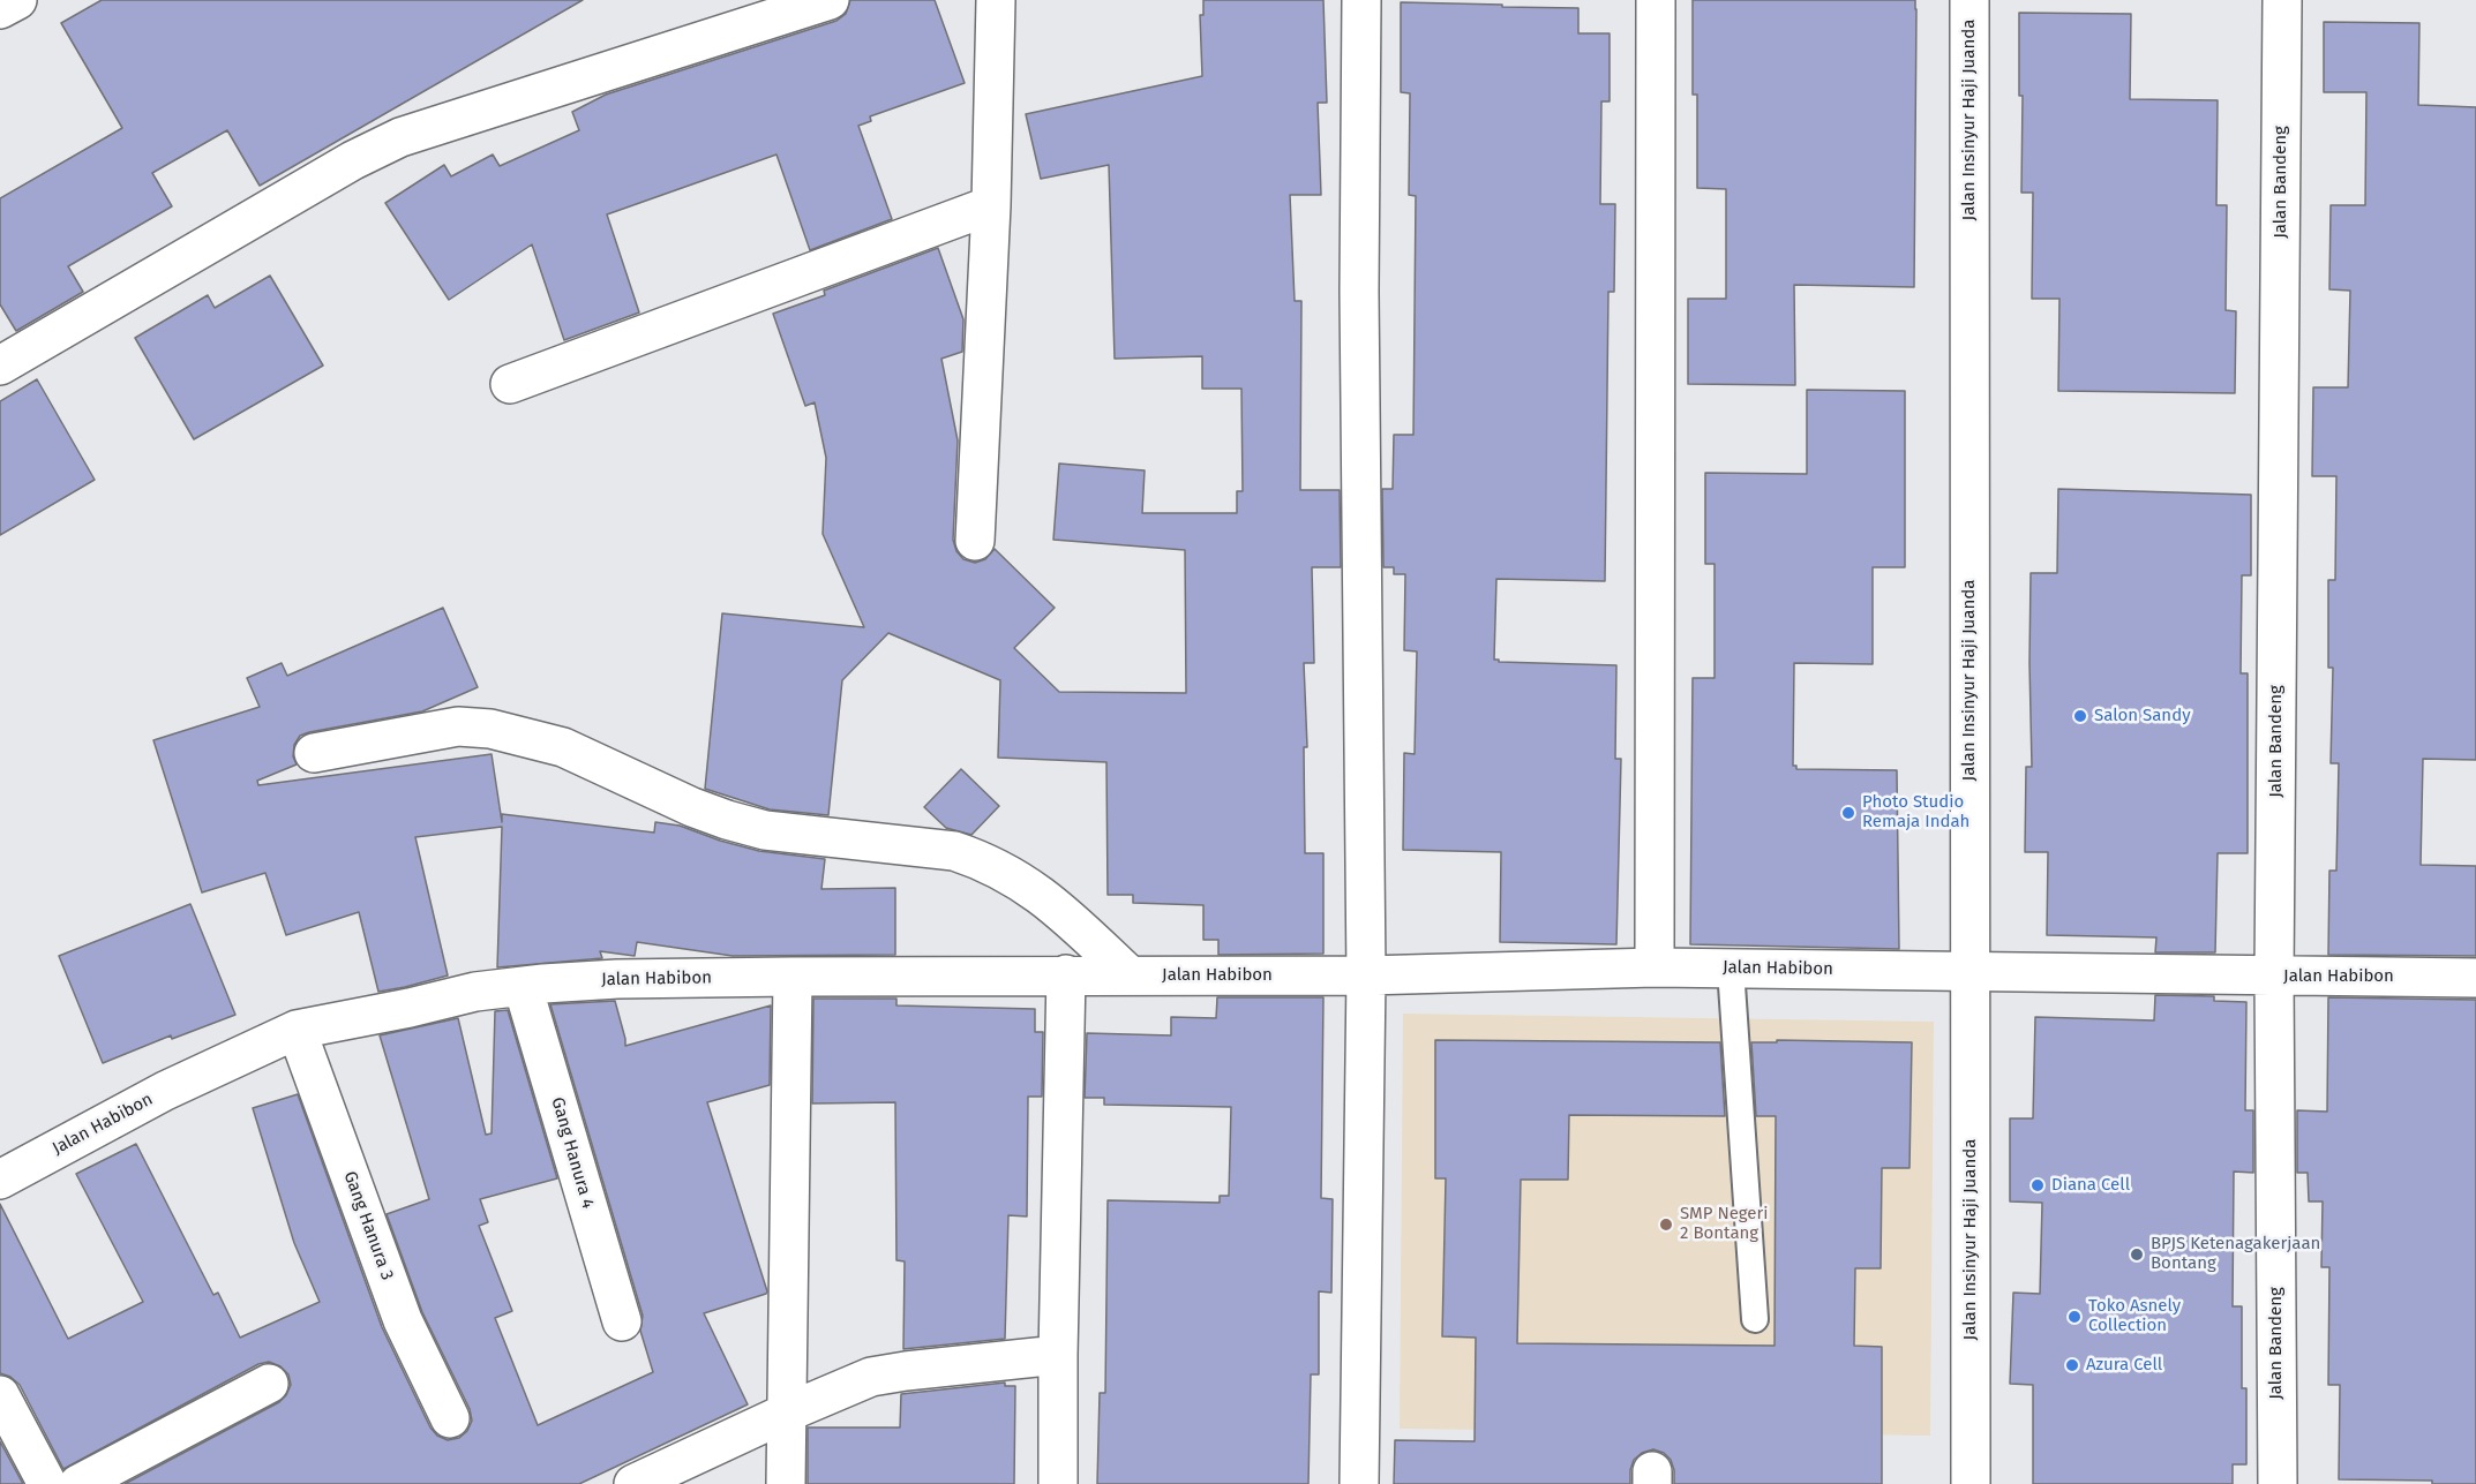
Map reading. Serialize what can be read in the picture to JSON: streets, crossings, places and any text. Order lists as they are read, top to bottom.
{
  "streets": {
    "street": [
      "Jalan Insinyur Haji Juanda",
      "Jalan Bandeng",
      "Jalan Habibon",
      "Gang Hanura 4",
      "Gang Hanura 3"
    ]
  },
  "crossings": [
    ["Jalan Insinyur Haji Juanda", "Jalan Habibon"],
    ["Jalan Bandeng", "Jalan Habibon"],
    ["Jalan Habibon", "Gang Hanura 4"],
    ["Jalan Habibon", "Gang Hanura 3"]
  ],
  "places": [
    "Salon Sandy",
    "Photo Studio Remaja Indah",
    "Diana Cell",
    "SMP Negeri 2 Bontang",
    "BPJS Ketenagakerjaan Bontang",
    "Toko Asnely Collection",
    "Azura Cell"
  ]
}
